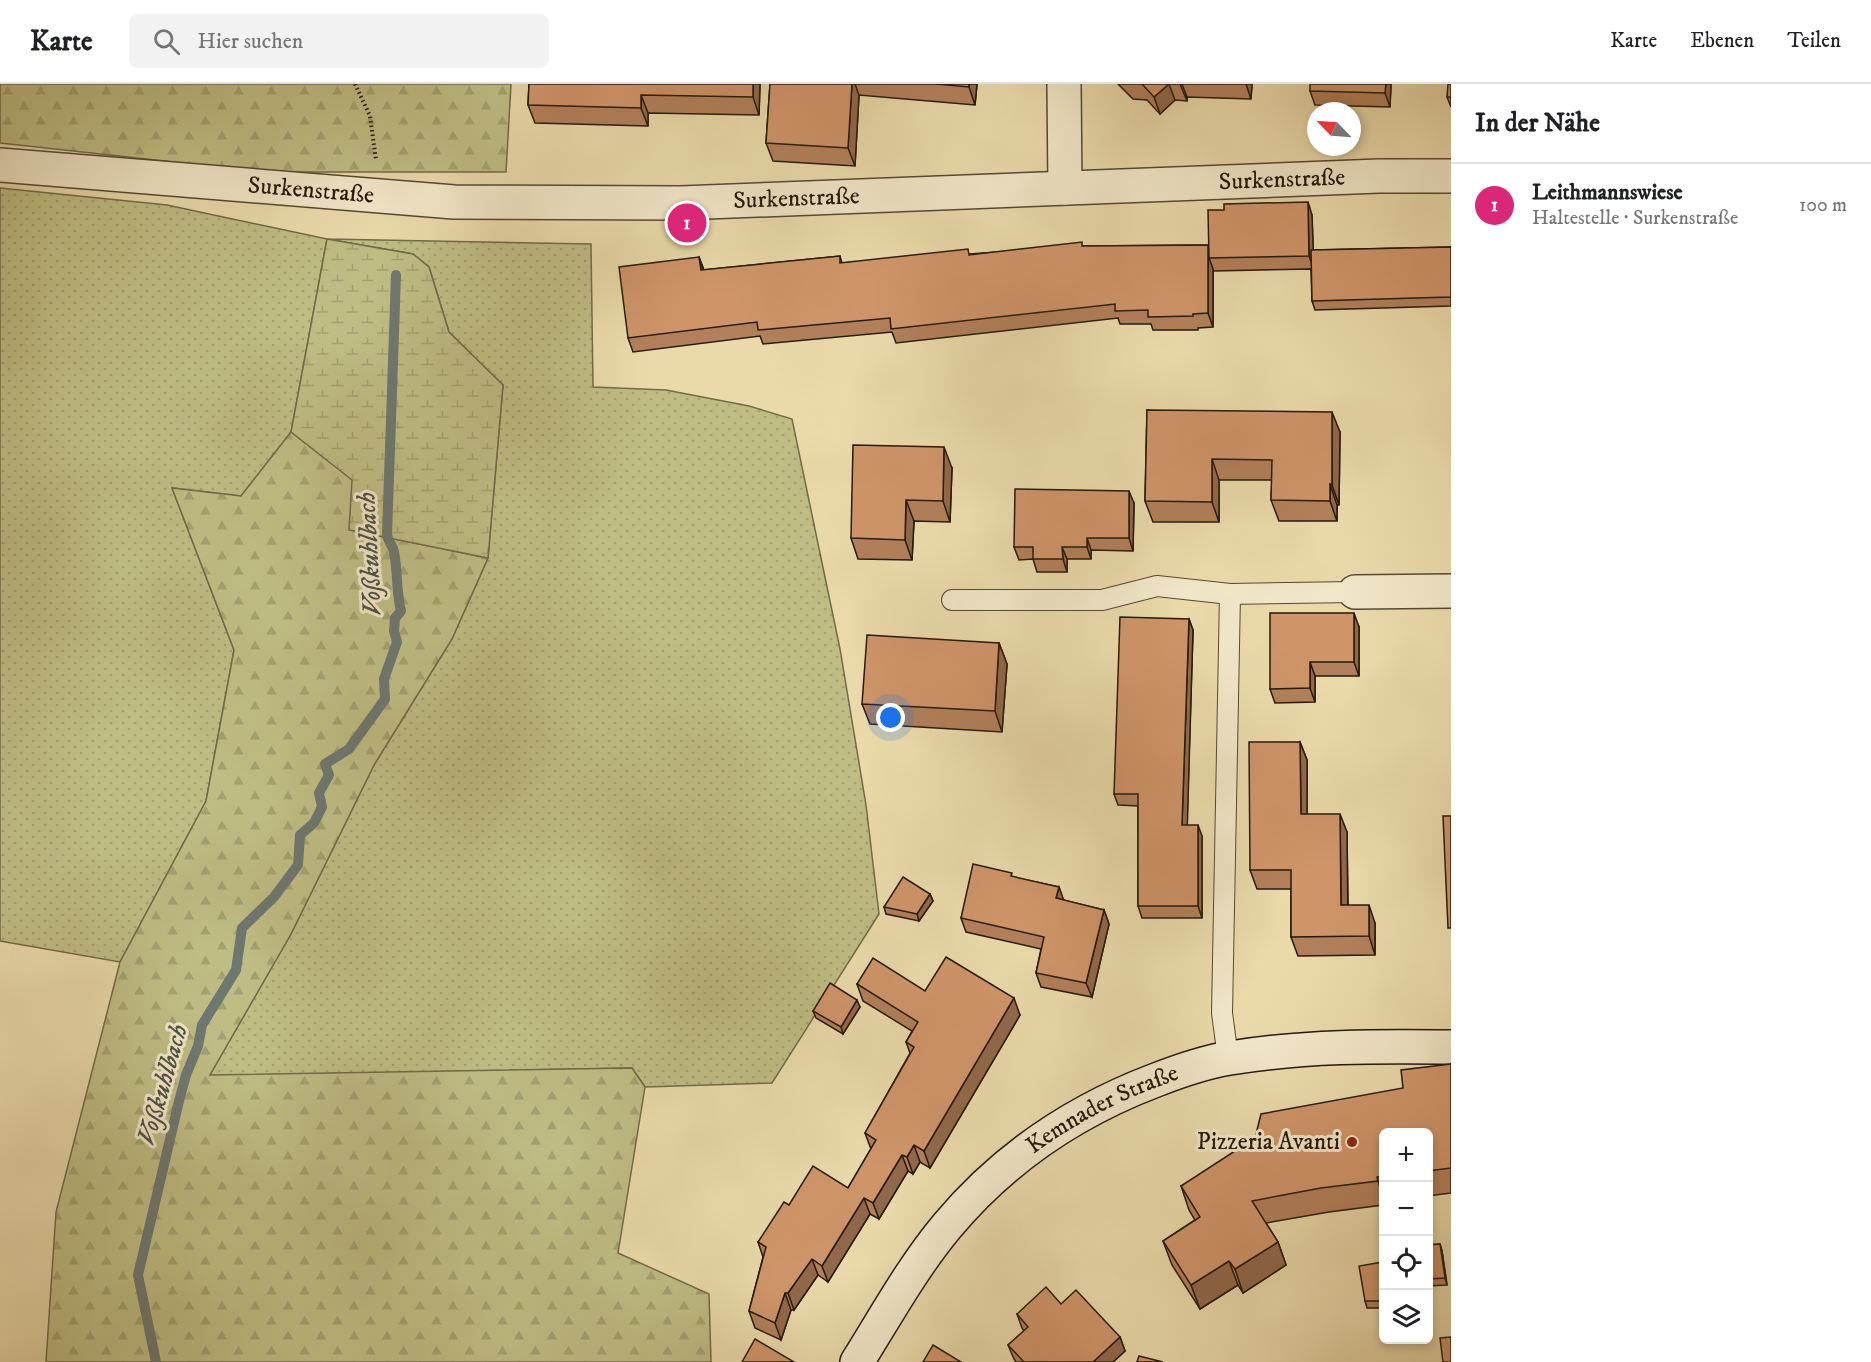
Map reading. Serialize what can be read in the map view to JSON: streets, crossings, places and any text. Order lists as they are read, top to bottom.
{
  "streets": {
    "street": ["Surkenstraße", "Kemnader Straße"]
  },
  "water": ["Voßkuhlbach"],
  "places": ["Pizzeria Avanti"],
  "north": "top left",
  "page": {
    "header": "Karte",
    "search": "Hier suchen",
    "nav": ["Karte", "Ebenen", "Teilen"],
    "heading": "In der Nähe",
    "list": [
      {
        "mark": "1",
        "name": "Leithmannswiese",
        "note": "Haltestelle · Surkenstraße",
        "value": "100 m"
      }
    ],
    "pins": "1",
    "map_buttons": ["+", "−"]
  }
}
